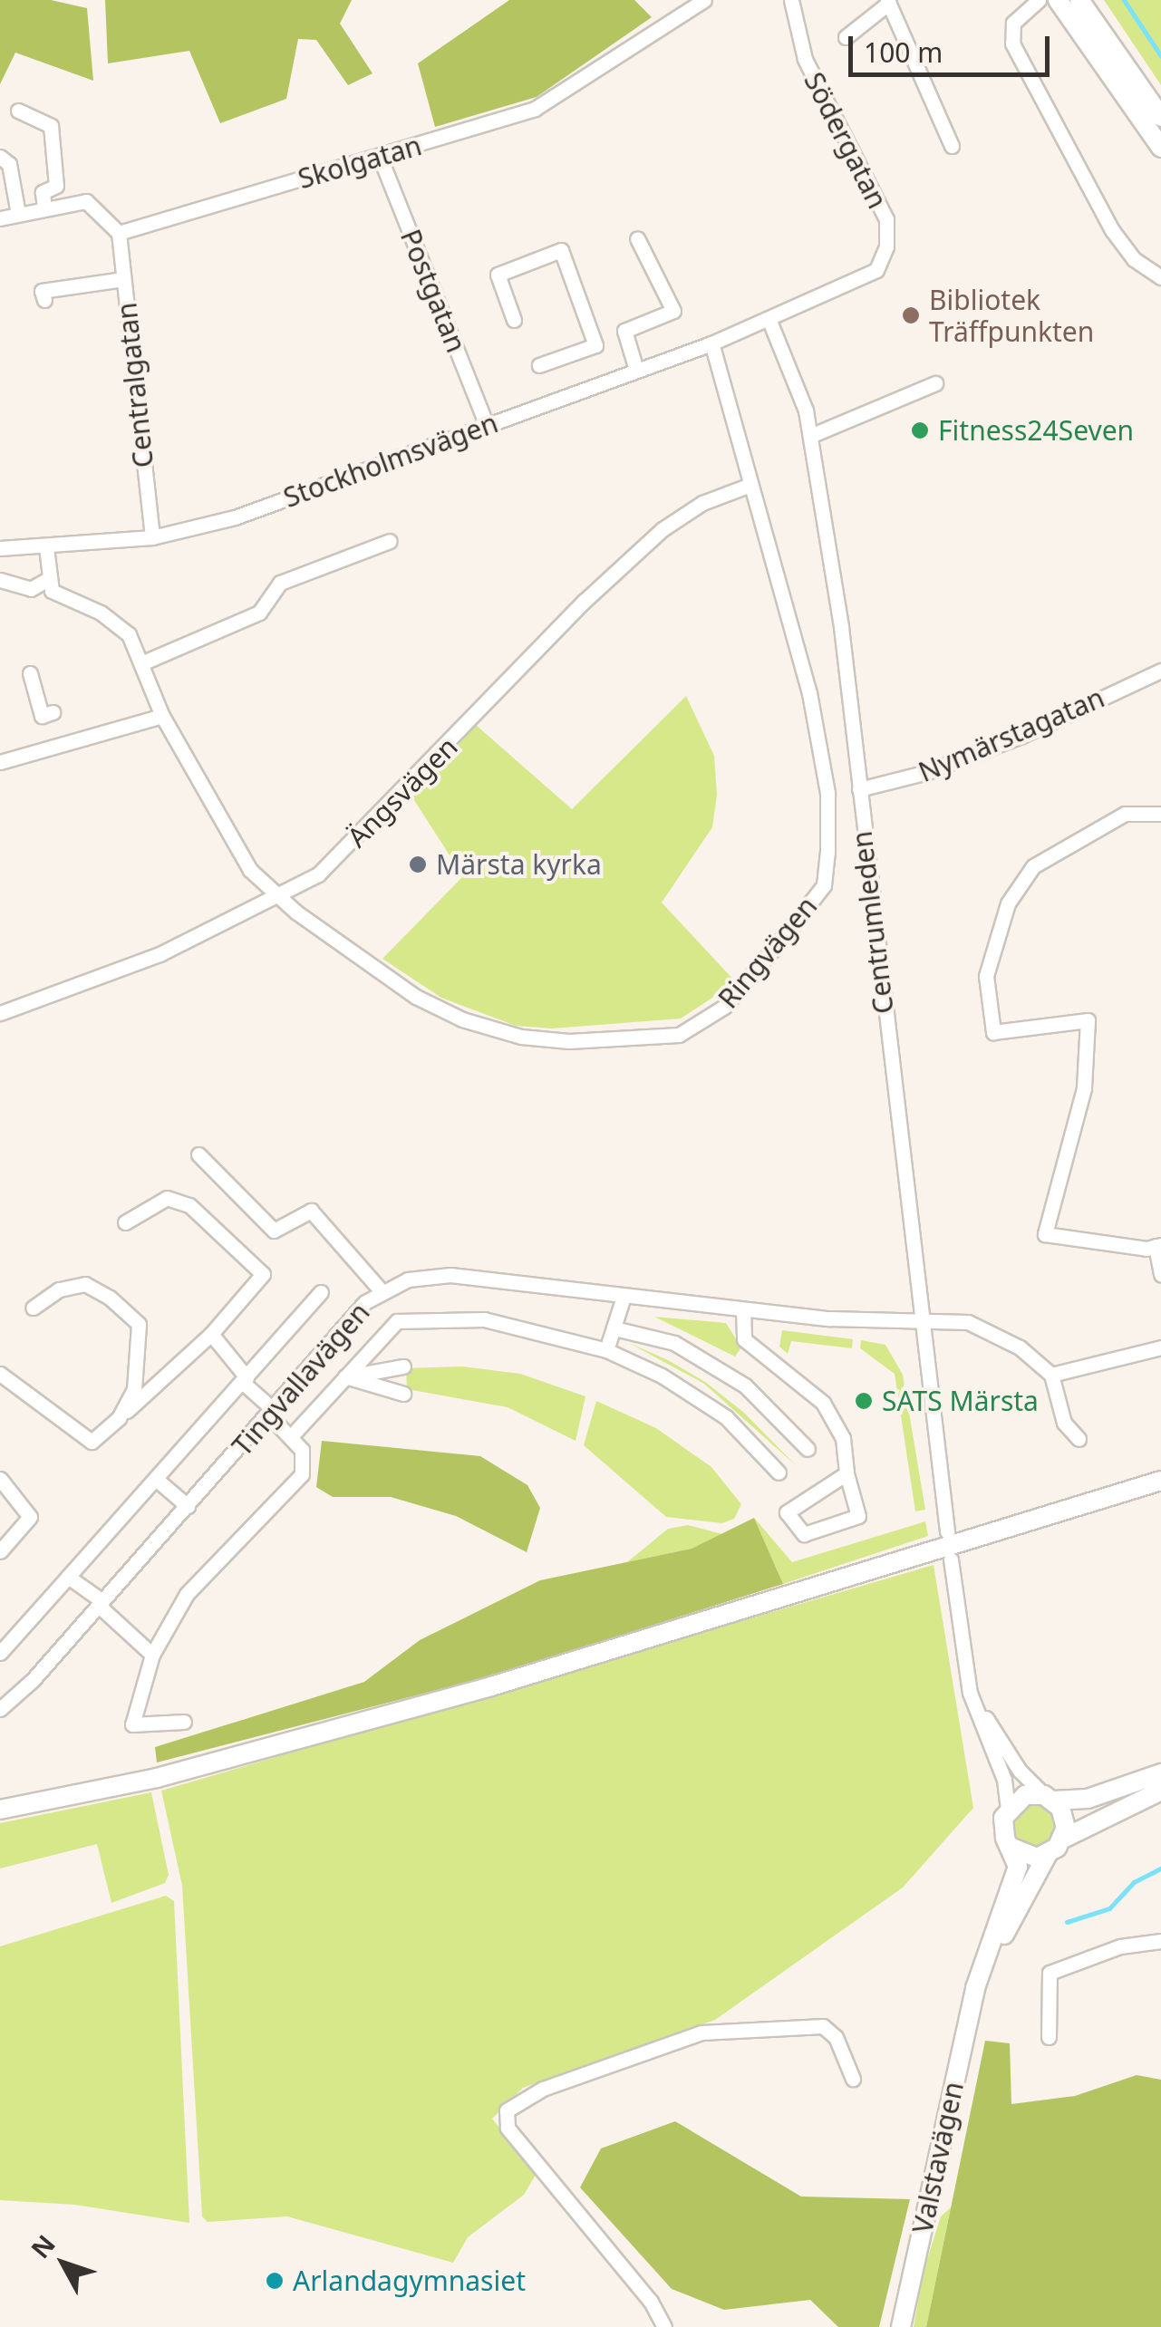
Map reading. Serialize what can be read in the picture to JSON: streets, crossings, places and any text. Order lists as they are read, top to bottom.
{
  "streets": {
    "street": [
      "Södergatan",
      "Skolgatan",
      "Postgatan",
      "Centralgatan",
      "Stockholmsvägen",
      "Nymärstagatan",
      "Ängsvägen",
      "Centrumleden",
      "Ringvägen",
      "Tingvallavägen",
      "Valstavägen"
    ]
  },
  "crossings": [
    ["Södergatan", "Stockholmsvägen"],
    ["Södergatan", "Centrumleden"],
    ["Skolgatan", "Postgatan"],
    ["Skolgatan", "Centralgatan"],
    ["Postgatan", "Stockholmsvägen"],
    ["Centralgatan", "Stockholmsvägen"],
    ["Stockholmsvägen", "Centrumleden"],
    ["Stockholmsvägen", "Ringvägen"],
    ["Nymärstagatan", "Centrumleden"],
    ["Ängsvägen", "Ringvägen"],
    ["Centrumleden", "Tingvallavägen"]
  ],
  "places": [
    "Bibliotek Träffpunkten",
    "Fitness24Seven",
    "Märsta kyrka",
    "SATS Märsta",
    "Arlandagymnasiet"
  ],
  "scale_bar": "100 m",
  "north": "top left"
}
